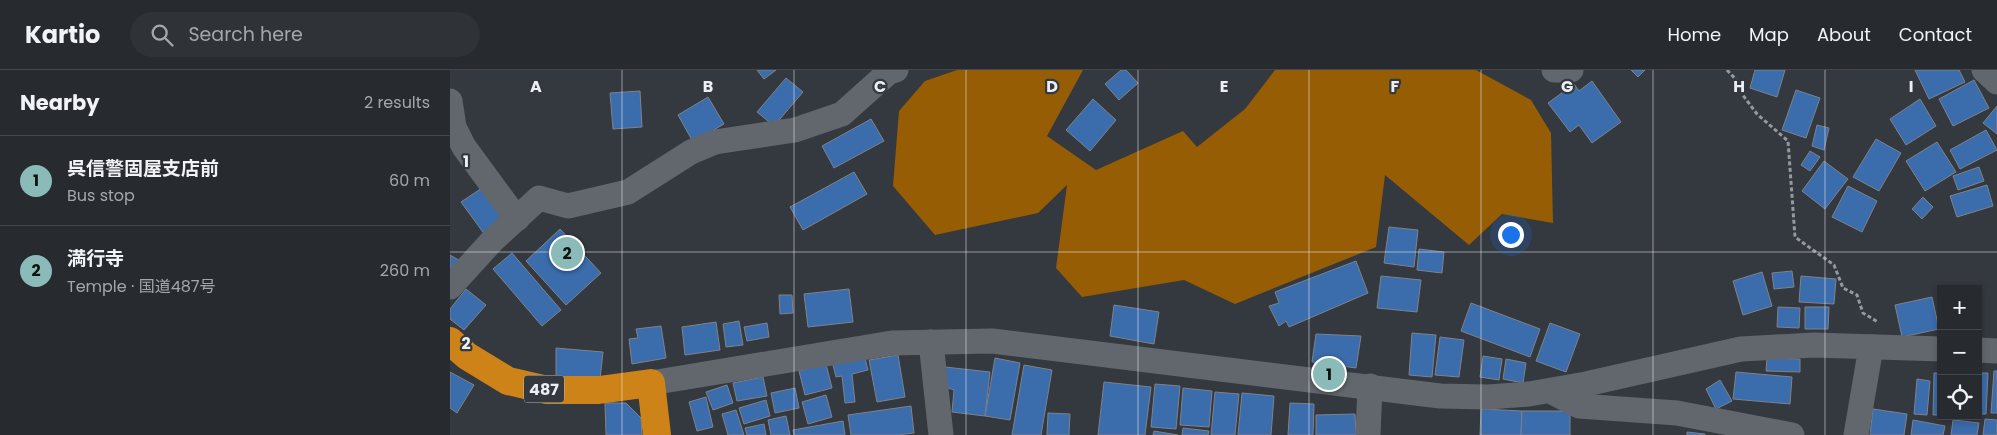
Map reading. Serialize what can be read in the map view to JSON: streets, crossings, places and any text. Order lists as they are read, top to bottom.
{
  "streets": {
    "highway": ["487"]
  },
  "page": {
    "header": "Kartio",
    "search": "Search here",
    "nav": [
      "Home",
      "Map",
      "About",
      "Contact"
    ],
    "heading": ["Nearby", "2 results"],
    "list": [
      {
        "mark": "1",
        "name": "呉信警固屋支店前",
        "note": "Bus stop",
        "value": "60 m"
      },
      {
        "mark": "2",
        "name": "満行寺",
        "note": "Temple · 国道487号",
        "value": "260 m"
      }
    ],
    "pins": ["2", "1"],
    "map_buttons": ["+", "−"]
  },
  "grid": {
    "columns": [
      "A",
      "B",
      "C",
      "D",
      "E",
      "F",
      "G",
      "H",
      "I"
    ],
    "rows": ["1", "2"]
  }
}
